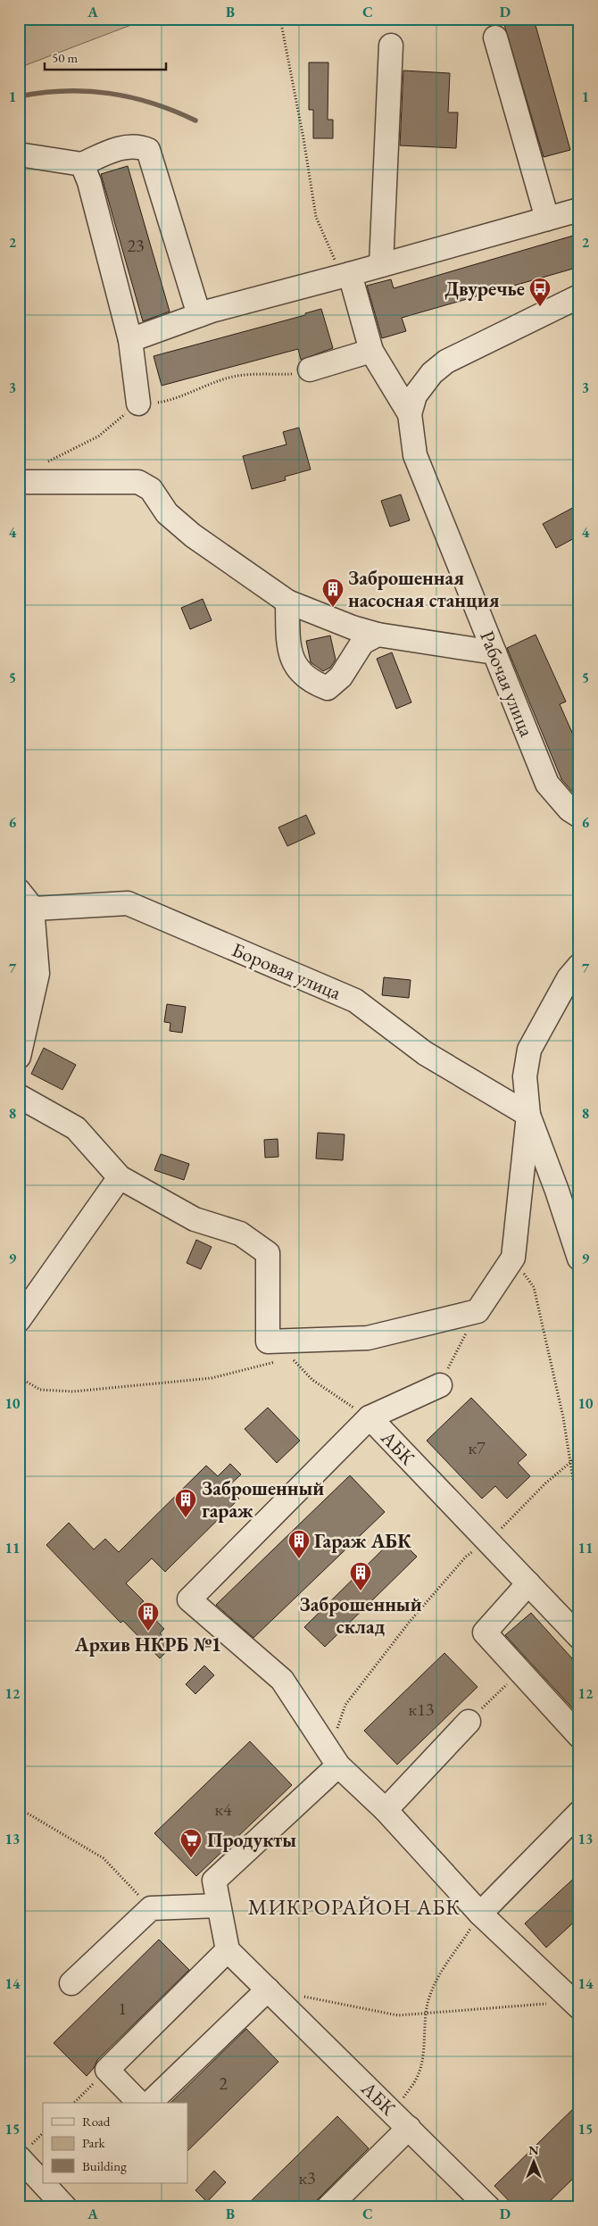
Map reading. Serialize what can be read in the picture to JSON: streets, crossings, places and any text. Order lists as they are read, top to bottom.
{
  "streets": {
    "street": ["Рабочая улица", "Боровая улица", "АБК"]
  },
  "districts": ["МИКРОРАЙОН АБК"],
  "places": {
    "bus stop": ["Двуречье"],
    "building": [
      "Заброшенная насосная станция",
      "Заброшенный гараж",
      "Гараж АБК",
      "Заброшенный склад",
      "Архив НКРБ №1"
    ],
    "supermarket": ["Продукты"]
  },
  "house_numbers": [
    "23",
    "к7",
    "к13",
    "к4",
    "1",
    "2",
    "к3"
  ],
  "legend": ["Road", "Park", "Building"],
  "scale_bar": "50 m",
  "north": "top",
  "grid": {
    "columns": [
      "A",
      "B",
      "C",
      "D"
    ],
    "rows": [
      "1",
      "2",
      "3",
      "4",
      "5",
      "6",
      "7",
      "8",
      "9",
      "10",
      "11",
      "12",
      "13",
      "14",
      "15"
    ]
  }
}
